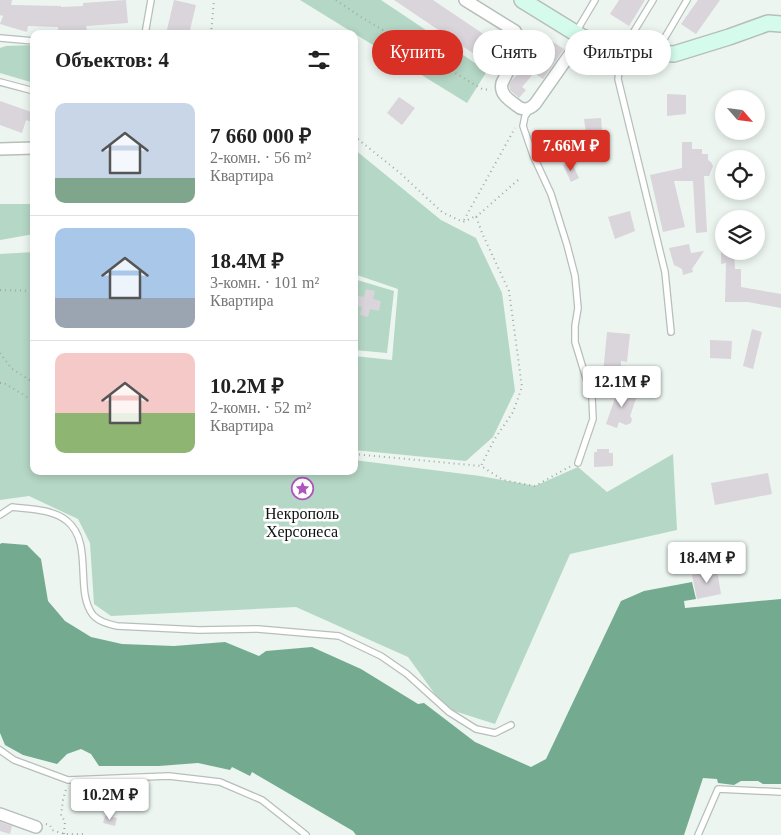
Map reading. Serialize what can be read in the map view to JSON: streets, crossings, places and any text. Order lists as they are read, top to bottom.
{
  "places": {
    "place": ["Некрополь Херсонеса"]
  },
  "north": "bottom right",
  "page": {
    "chip": ["Купить", "Снять", "Фильтры"],
    "heading": "Объектов: 4",
    "list": [
      {
        "name": "7 660 000 ₽",
        "note": "2-комн. · 56 m² · Квартира"
      },
      {
        "name": "18.4M ₽",
        "note": "3-комн. · 101 m² · Квартира"
      },
      {
        "name": "10.2M ₽",
        "note": "2-комн. · 52 m² · Квартира"
      }
    ],
    "price": [
      "7.66M ₽",
      "12.1M ₽",
      "18.4M ₽",
      "10.2M ₽"
    ]
  }
}
